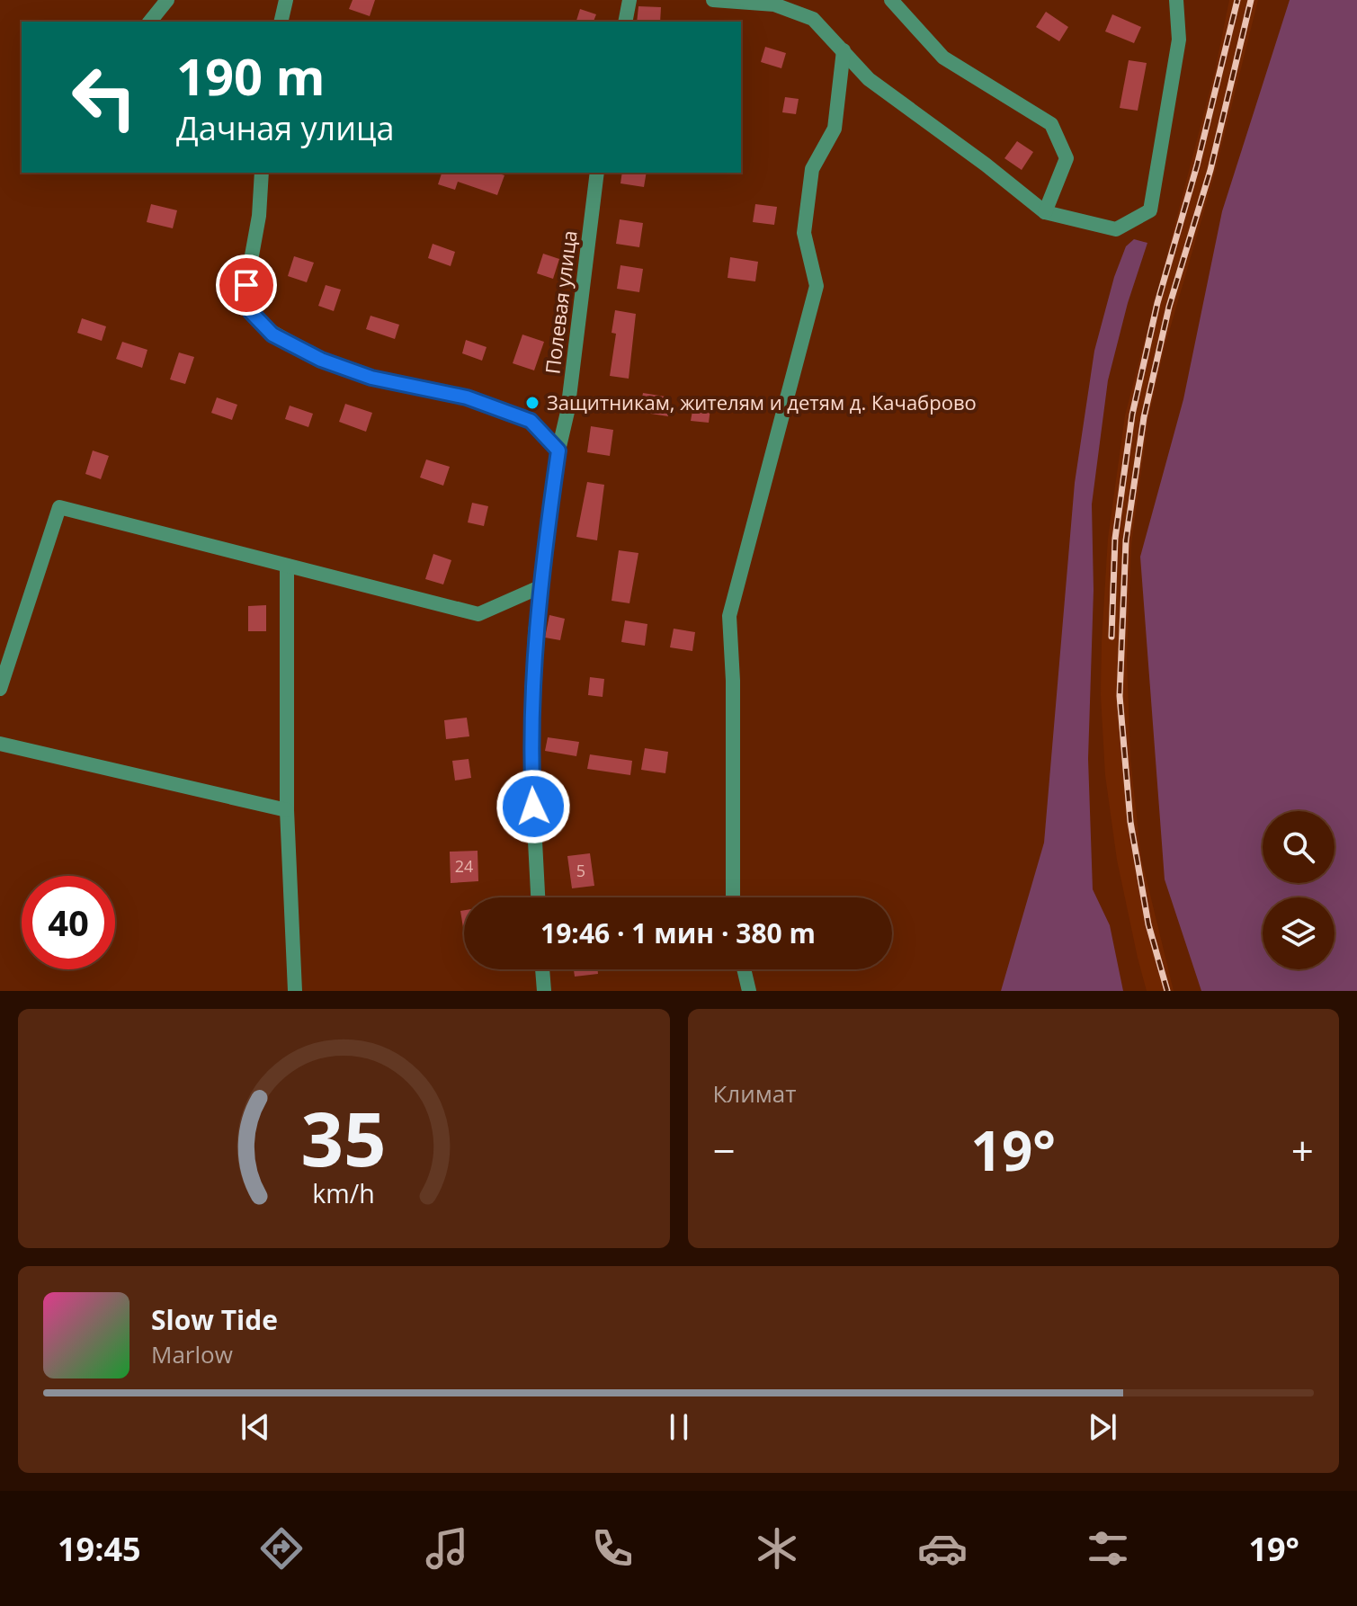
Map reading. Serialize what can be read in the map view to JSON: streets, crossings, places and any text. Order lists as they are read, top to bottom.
{
  "streets": {
    "street": ["Полевая улица"]
  },
  "places": ["Защитникам, жителям и детям д. Качаброво"],
  "house_numbers": ["24", "5"],
  "page": {
    "turn": ["190 m", "Дачная улица"],
    "limit": "40",
    "trip": "19:46 · 1 мин · 380 m",
    "tile": "Климат",
    "heat": ["−", "19°", "+"],
    "song": ["Slow Tide", "Marlow"],
    "tabs": ["19:45", "19°"],
    "gauge": ["35", "km/h"]
  }
}
